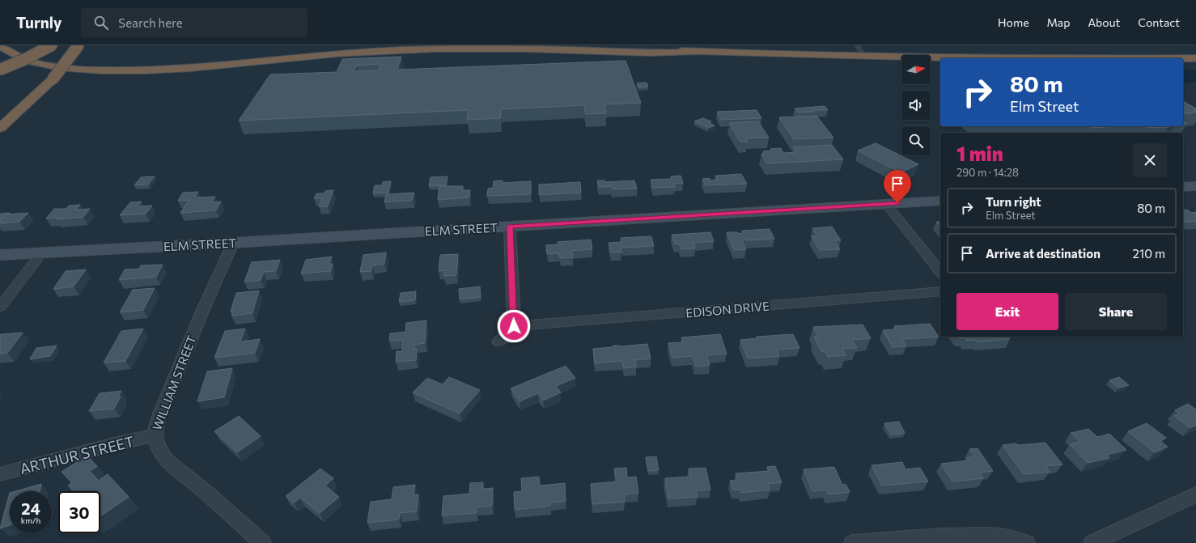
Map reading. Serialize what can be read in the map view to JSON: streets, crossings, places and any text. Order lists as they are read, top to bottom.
{
  "streets": {
    "street": [
      "ELM STREET",
      "EDISON DRIVE",
      "WILLIAM STREET",
      "ARTHUR STREET"
    ]
  },
  "crossings": [
    ["ELM STREET", "WILLIAM STREET"],
    ["WILLIAM STREET", "ARTHUR STREET"]
  ],
  "north": "right",
  "page": {
    "header": "Turnly",
    "search": "Search here",
    "nav": [
      "Home",
      "Map",
      "About",
      "Contact"
    ],
    "turn": ["80 m", "Elm Street"],
    "heading": ["1 min", "290 m · 14:28"],
    "list": [
      {
        "name": "Turn right",
        "note": "Elm Street",
        "value": "80 m"
      },
      {
        "name": "Arrive at destination",
        "value": "210 m"
      }
    ],
    "buttons": ["Exit", "Share"],
    "speed": "24 km/h",
    "limit": "30"
  }
}
